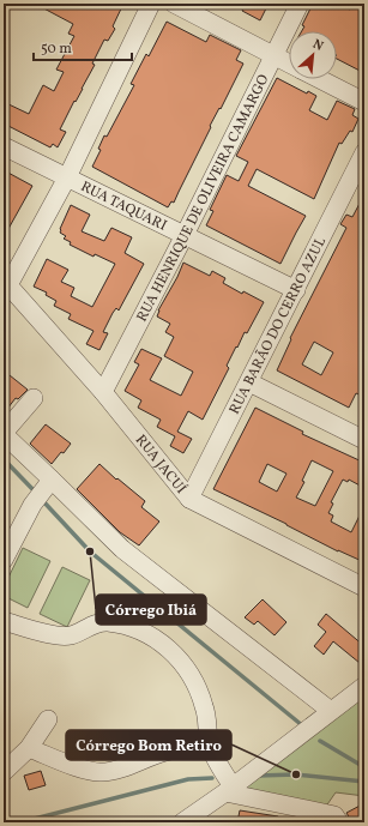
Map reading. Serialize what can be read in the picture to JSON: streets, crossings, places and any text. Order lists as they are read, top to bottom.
{
  "streets": {
    "street": [
      "RUA HENRIQUE DE OLIVEIRA CAMARGO",
      "RUA TAQUARI",
      "RUA BARÃO DO CERRO AZUL",
      "RUA JACUÍ"
    ]
  },
  "crossings": [
    ["RUA HENRIQUE DE OLIVEIRA CAMARGO", "RUA TAQUARI"],
    ["RUA HENRIQUE DE OLIVEIRA CAMARGO", "RUA JACUÍ"],
    ["RUA TAQUARI", "RUA BARÃO DO CERRO AZUL"],
    ["RUA BARÃO DO CERRO AZUL", "RUA JACUÍ"]
  ],
  "places": ["Córrego Ibiá", "Córrego Bom Retiro"],
  "scale_bar": "50 m",
  "north": "top right"
}
